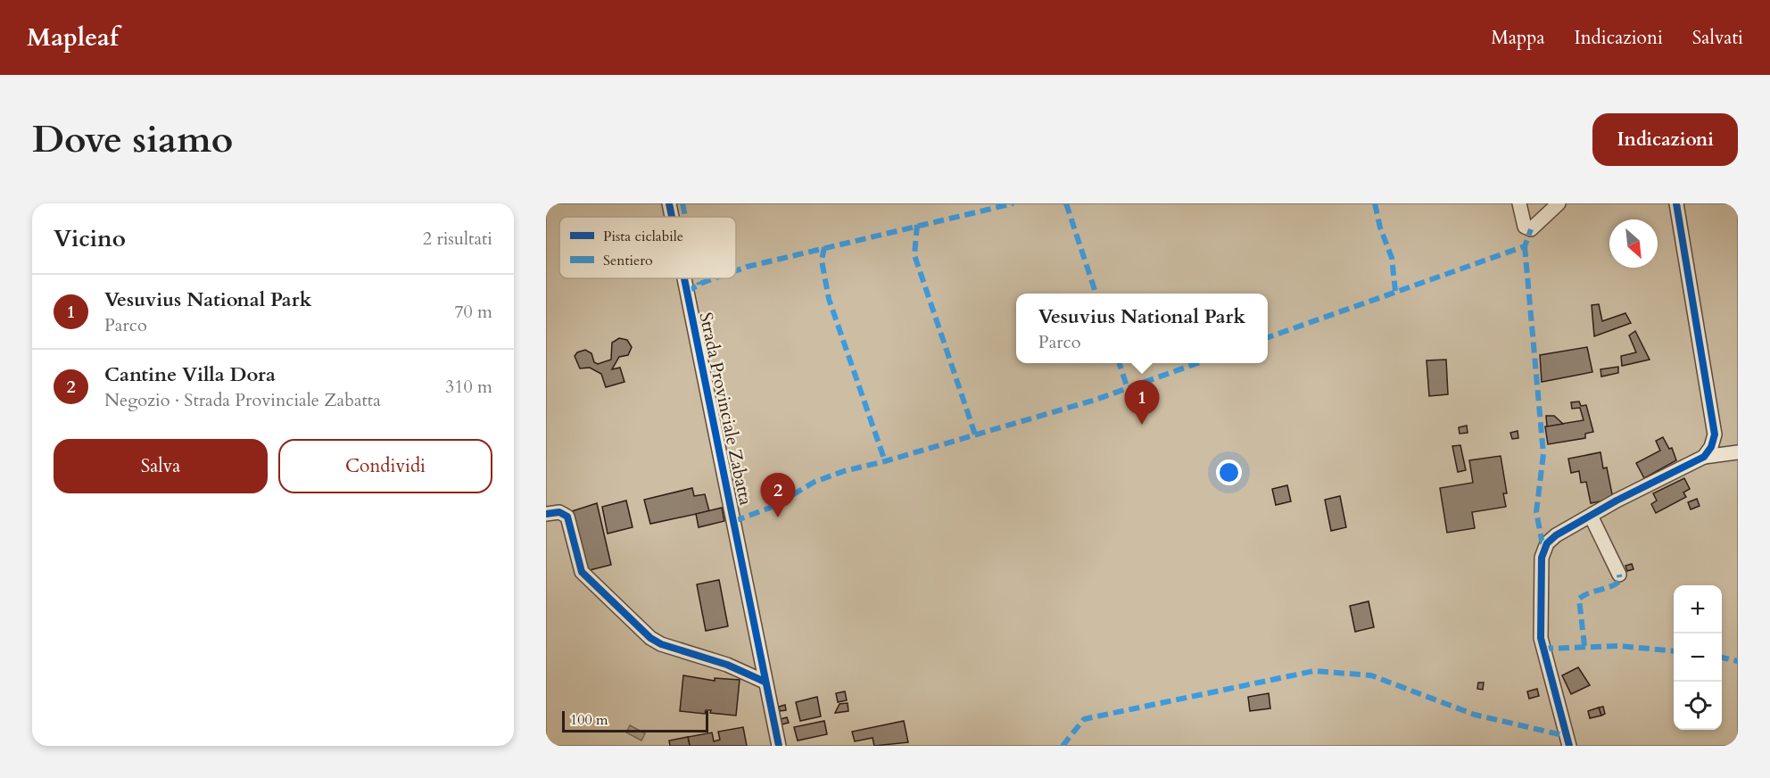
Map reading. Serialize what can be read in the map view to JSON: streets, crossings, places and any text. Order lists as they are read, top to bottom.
{
  "streets": {
    "street": ["Strada Provinciale Zabatta"]
  },
  "legend": ["Pista ciclabile", "Sentiero"],
  "scale_bar": "100 m",
  "north": "bottom right",
  "page": {
    "header": "Mapleaf",
    "nav": ["Mappa", "Indicazioni", "Salvati"],
    "buttons": [
      "Indicazioni",
      ["Salva", "Condividi"]
    ],
    "title": "Dove siamo",
    "heading": ["Vicino", "2 risultati"],
    "list": [
      {
        "mark": "1",
        "name": "Vesuvius National Park",
        "note": "Parco",
        "value": "70 m"
      },
      {
        "mark": "2",
        "name": "Cantine Villa Dora",
        "note": "Negozio · Strada Provinciale Zabatta",
        "value": "310 m"
      }
    ],
    "popup": ["Vesuvius National Park", "Parco"],
    "pins": ["1", "2"],
    "map_buttons": ["+", "−"],
    "scale": "100 m"
  }
}
